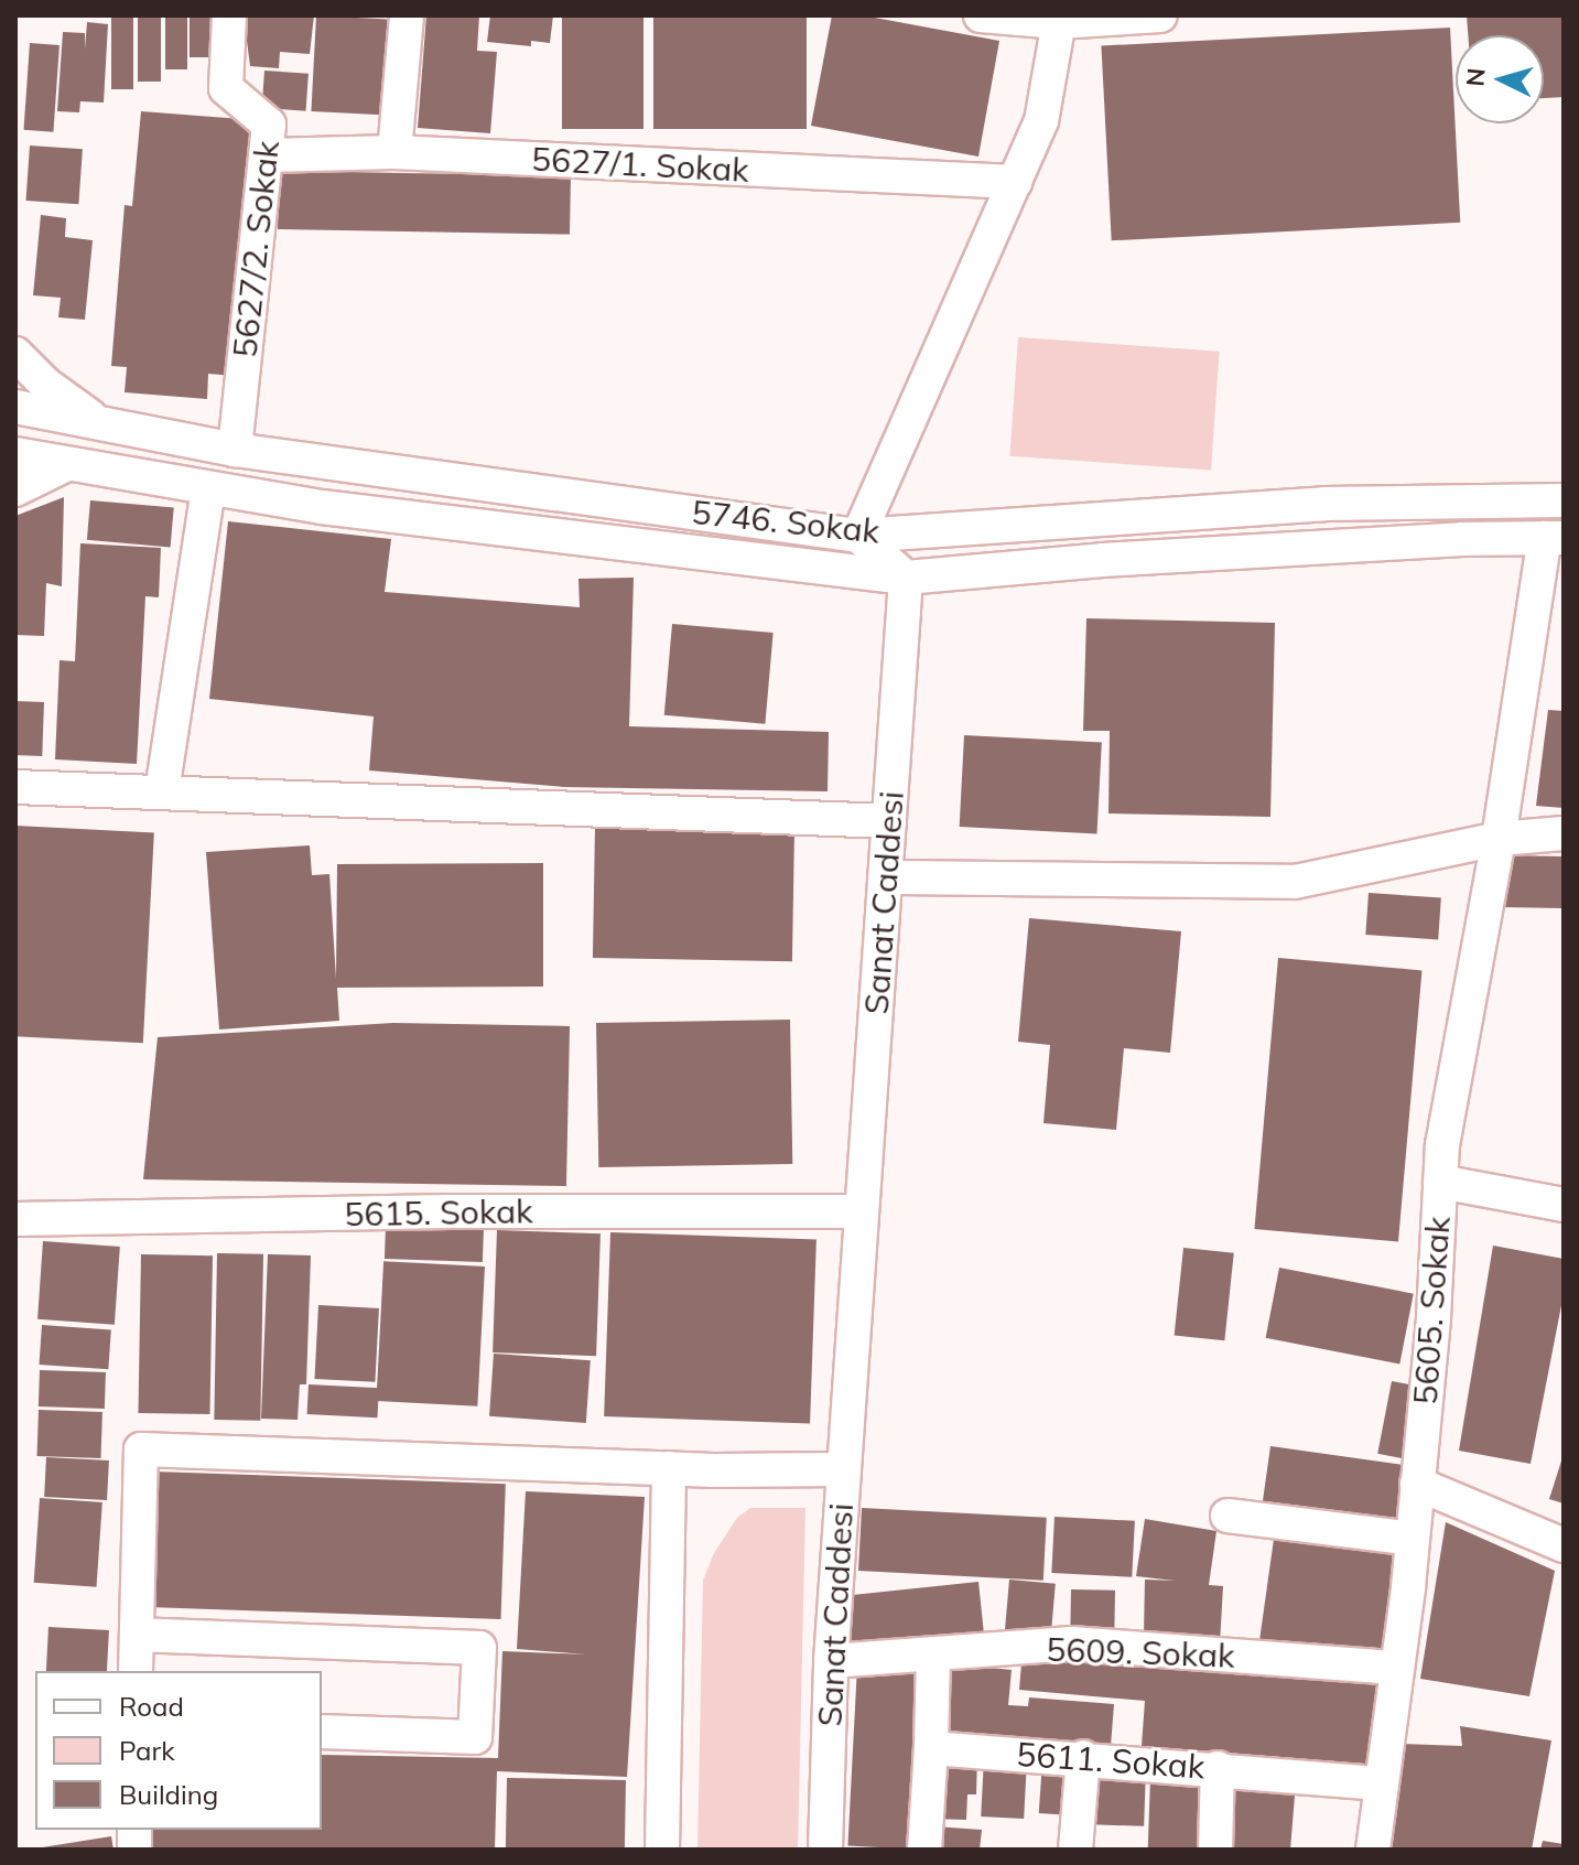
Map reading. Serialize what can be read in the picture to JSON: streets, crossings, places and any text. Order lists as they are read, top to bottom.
{
  "streets": {
    "street": [
      "5627/1. Sokak",
      "5627/2. Sokak",
      "5746. Sokak",
      "Sanat Caddesi",
      "5615. Sokak",
      "5605. Sokak",
      "5609. Sokak",
      "5611. Sokak"
    ]
  },
  "crossings": [
    ["5627/1. Sokak", "5627/2. Sokak"],
    ["5627/2. Sokak", "5746. Sokak"],
    ["Sanat Caddesi", "5615. Sokak"],
    ["Sanat Caddesi", "5609. Sokak"],
    ["5605. Sokak", "5609. Sokak"],
    ["5605. Sokak", "5611. Sokak"]
  ],
  "legend": ["Road", "Park", "Building"],
  "north": "left"
}
